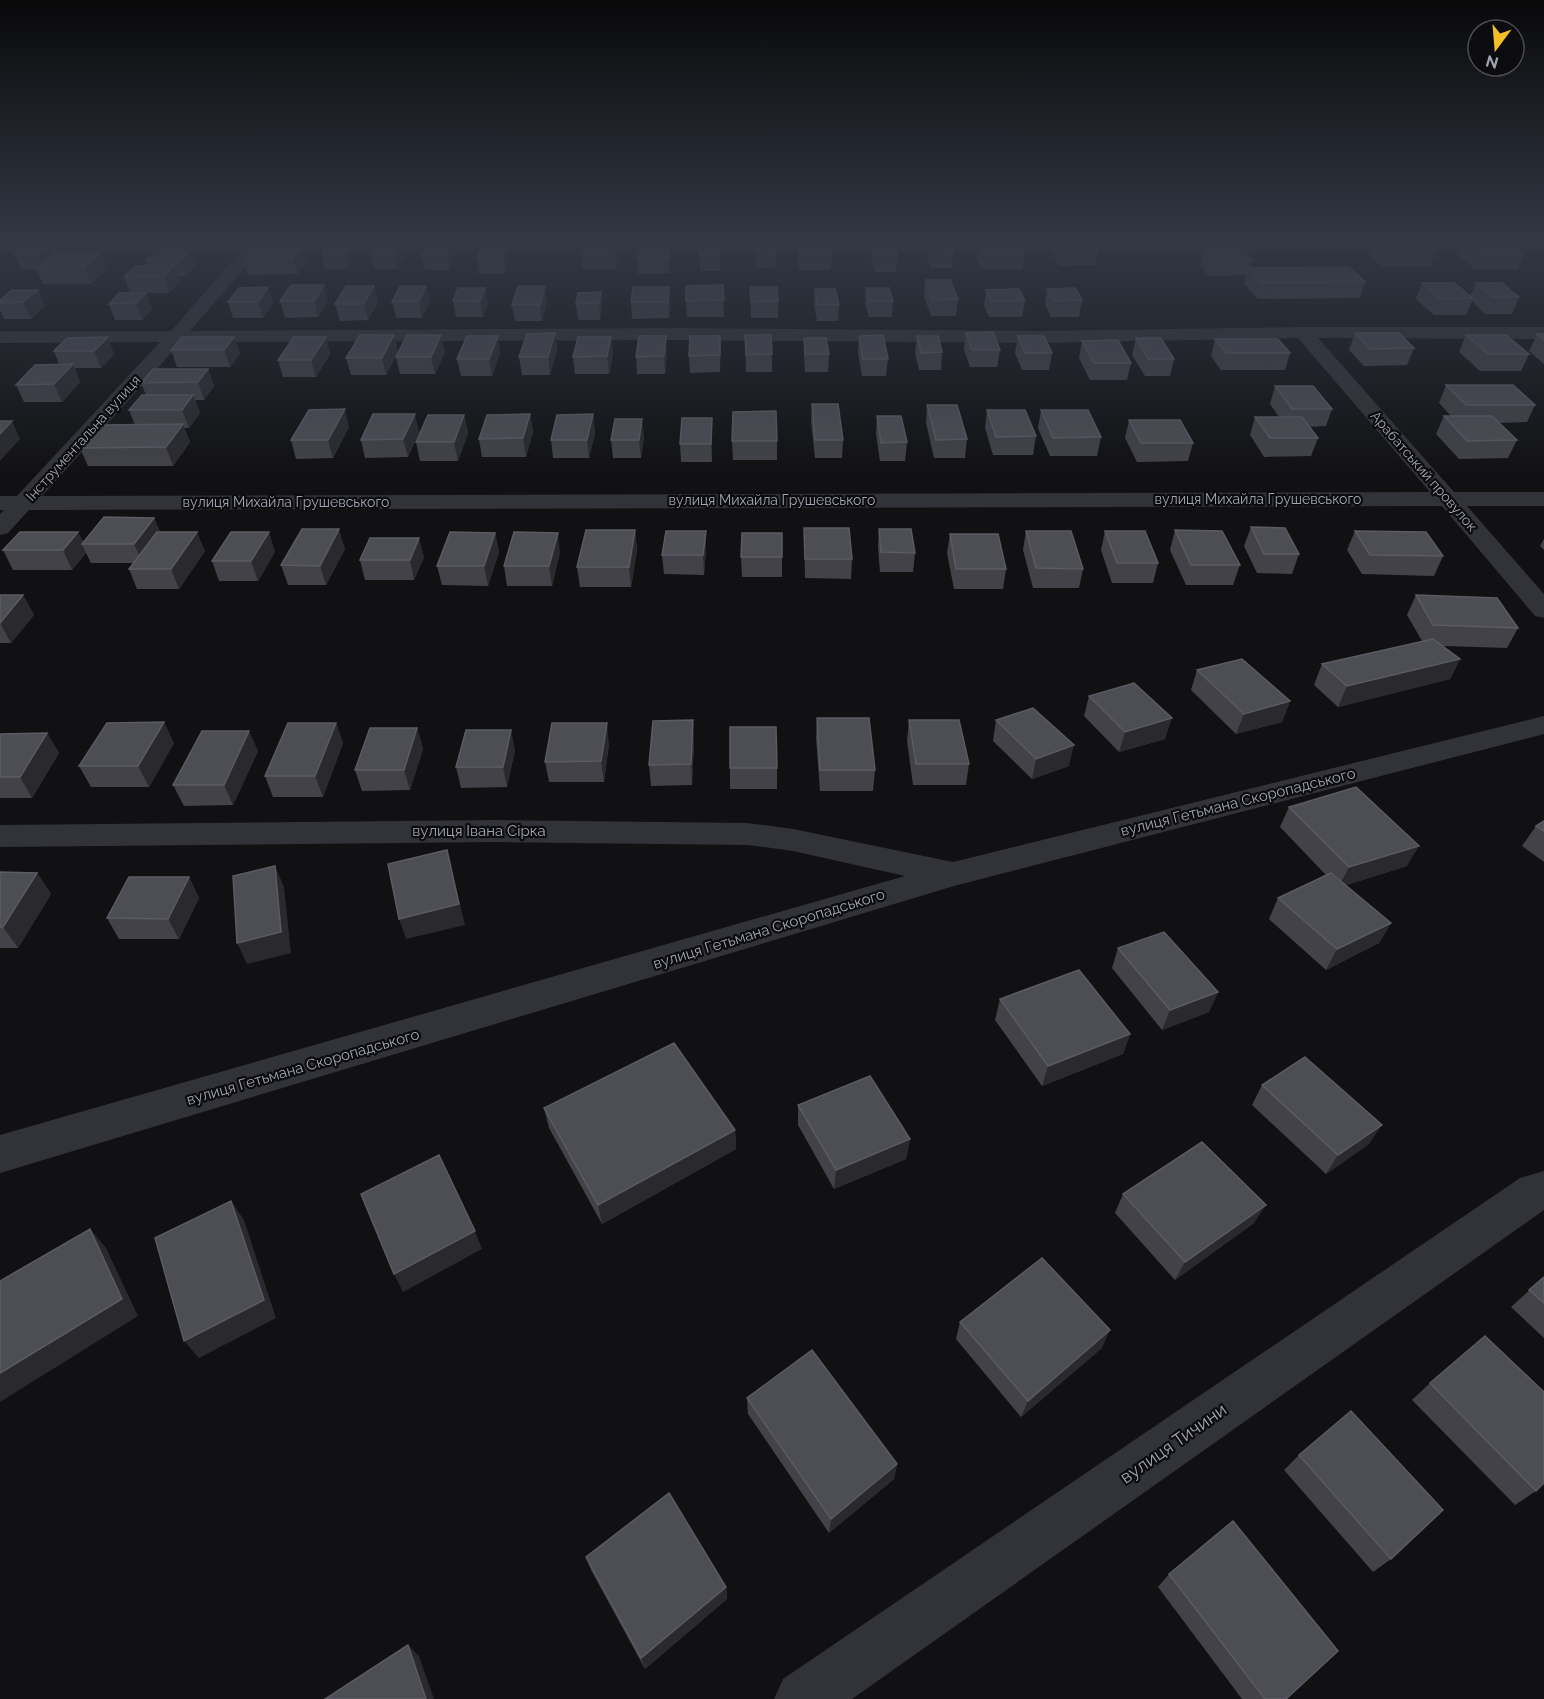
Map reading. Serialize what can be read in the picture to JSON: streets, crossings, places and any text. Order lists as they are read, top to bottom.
{
  "streets": {
    "street": [
      "Інструментальна вулиця",
      "Арабатський провулок",
      "вулиця Михайла Грушевського",
      "вулиця Гетьмана Скоропадського",
      "вулиця Івана Сірка",
      "вулиця Тичини"
    ]
  },
  "crossings": [
    ["Інструментальна вулиця", "вулиця Михайла Грушевського"],
    ["Арабатський провулок", "вулиця Михайла Грушевського"],
    ["вулиця Гетьмана Скоропадського", "вулиця Івана Сірка"]
  ],
  "north": "bottom"
}
